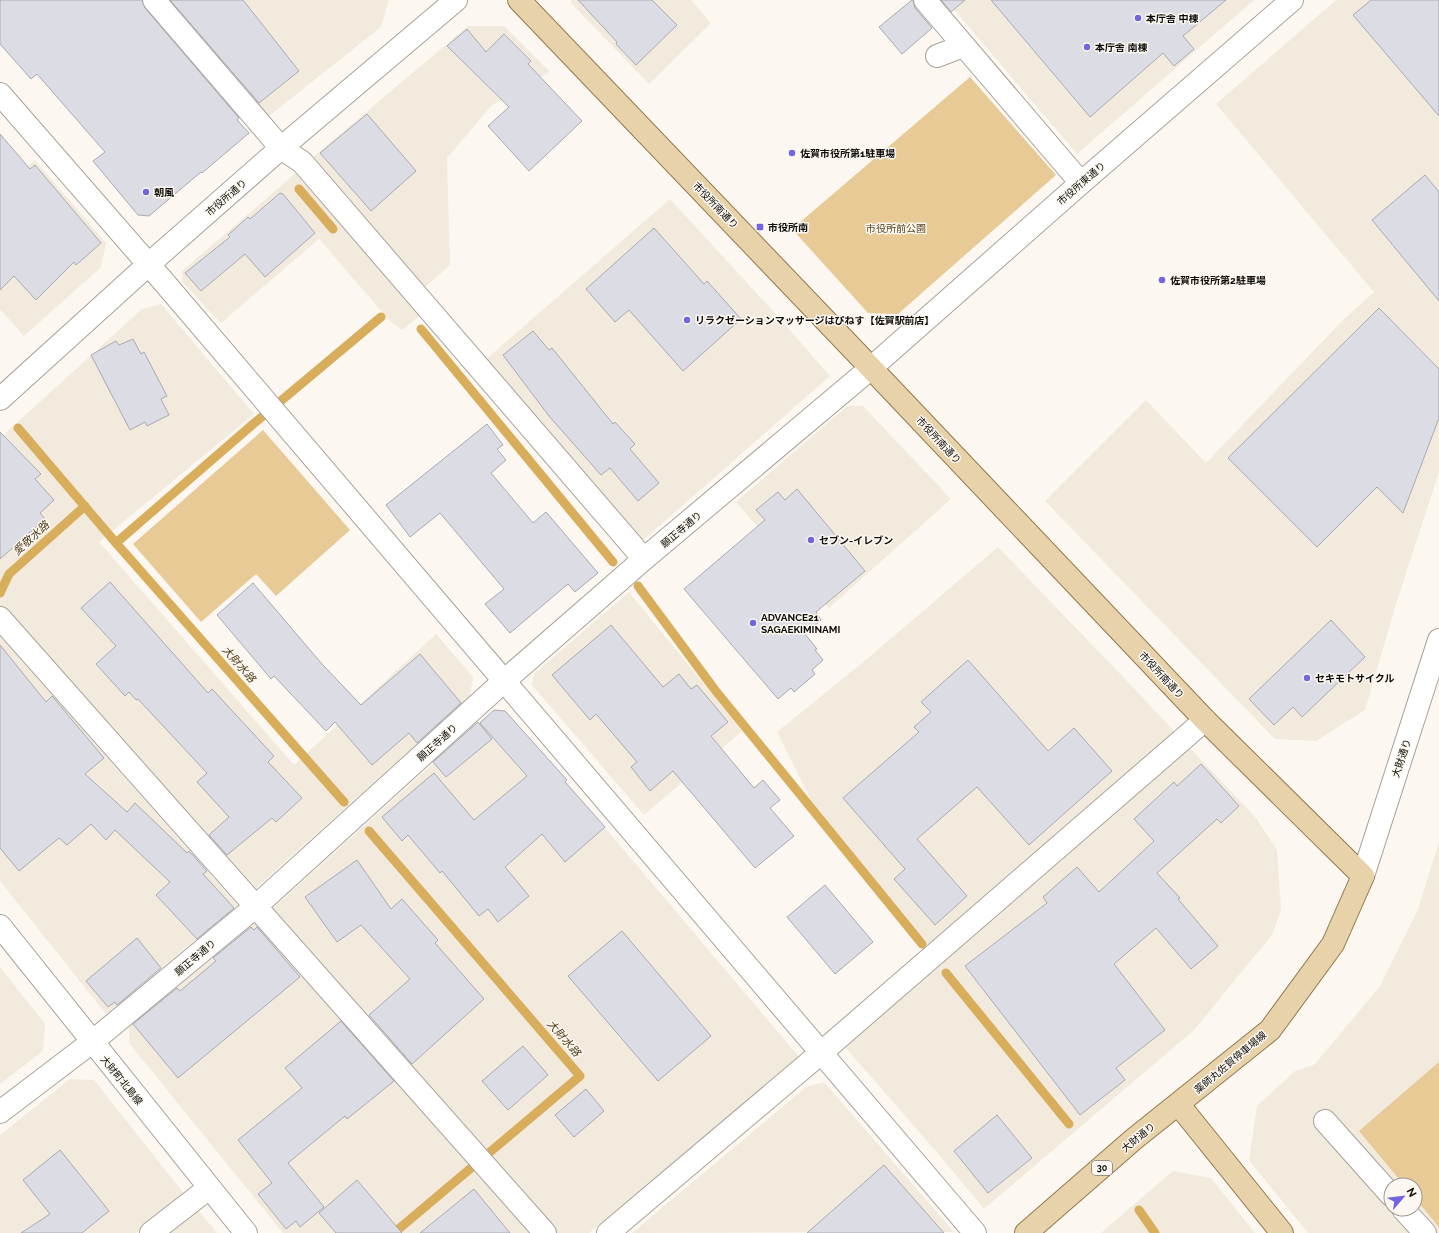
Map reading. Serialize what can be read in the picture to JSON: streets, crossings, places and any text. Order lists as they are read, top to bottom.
{
  "streets": {
    "main road": [
      "市役所南通り",
      "大財通り",
      "薬師丸佐賀停車場線",
      "30"
    ],
    "street": [
      "市役所東通り",
      "市役所通り",
      "願正寺通り",
      "大財町北島線"
    ]
  },
  "crossings": [
    ["市役所東通り", "市役所南通り"],
    ["市役所東通り", "願正寺通り"],
    ["市役所南通り", "願正寺通り"],
    ["市役所南通り", "大財通り"],
    ["市役所南通り", "薬師丸佐賀停車場線"],
    ["願正寺通り", "大財町北島線"],
    ["大財通り", "薬師丸佐賀停車場線"]
  ],
  "water": ["愛敬水路", "大財水路"],
  "parks": ["市役所前公園"],
  "places": {
    "other": [
      "本庁舎 中棟",
      "本庁舎 南棟",
      "佐賀市役所第1駐車場",
      "朝風",
      "佐賀市役所第2駐車場",
      "リラクゼーションマッサージはぴねす【佐賀駅前店】",
      "セブン-イレブン",
      "ADVANCE21 SAGAEKIMINAMI",
      "セキモトサイクル"
    ],
    "transit": ["市役所南"]
  },
  "north": "top right"
}
